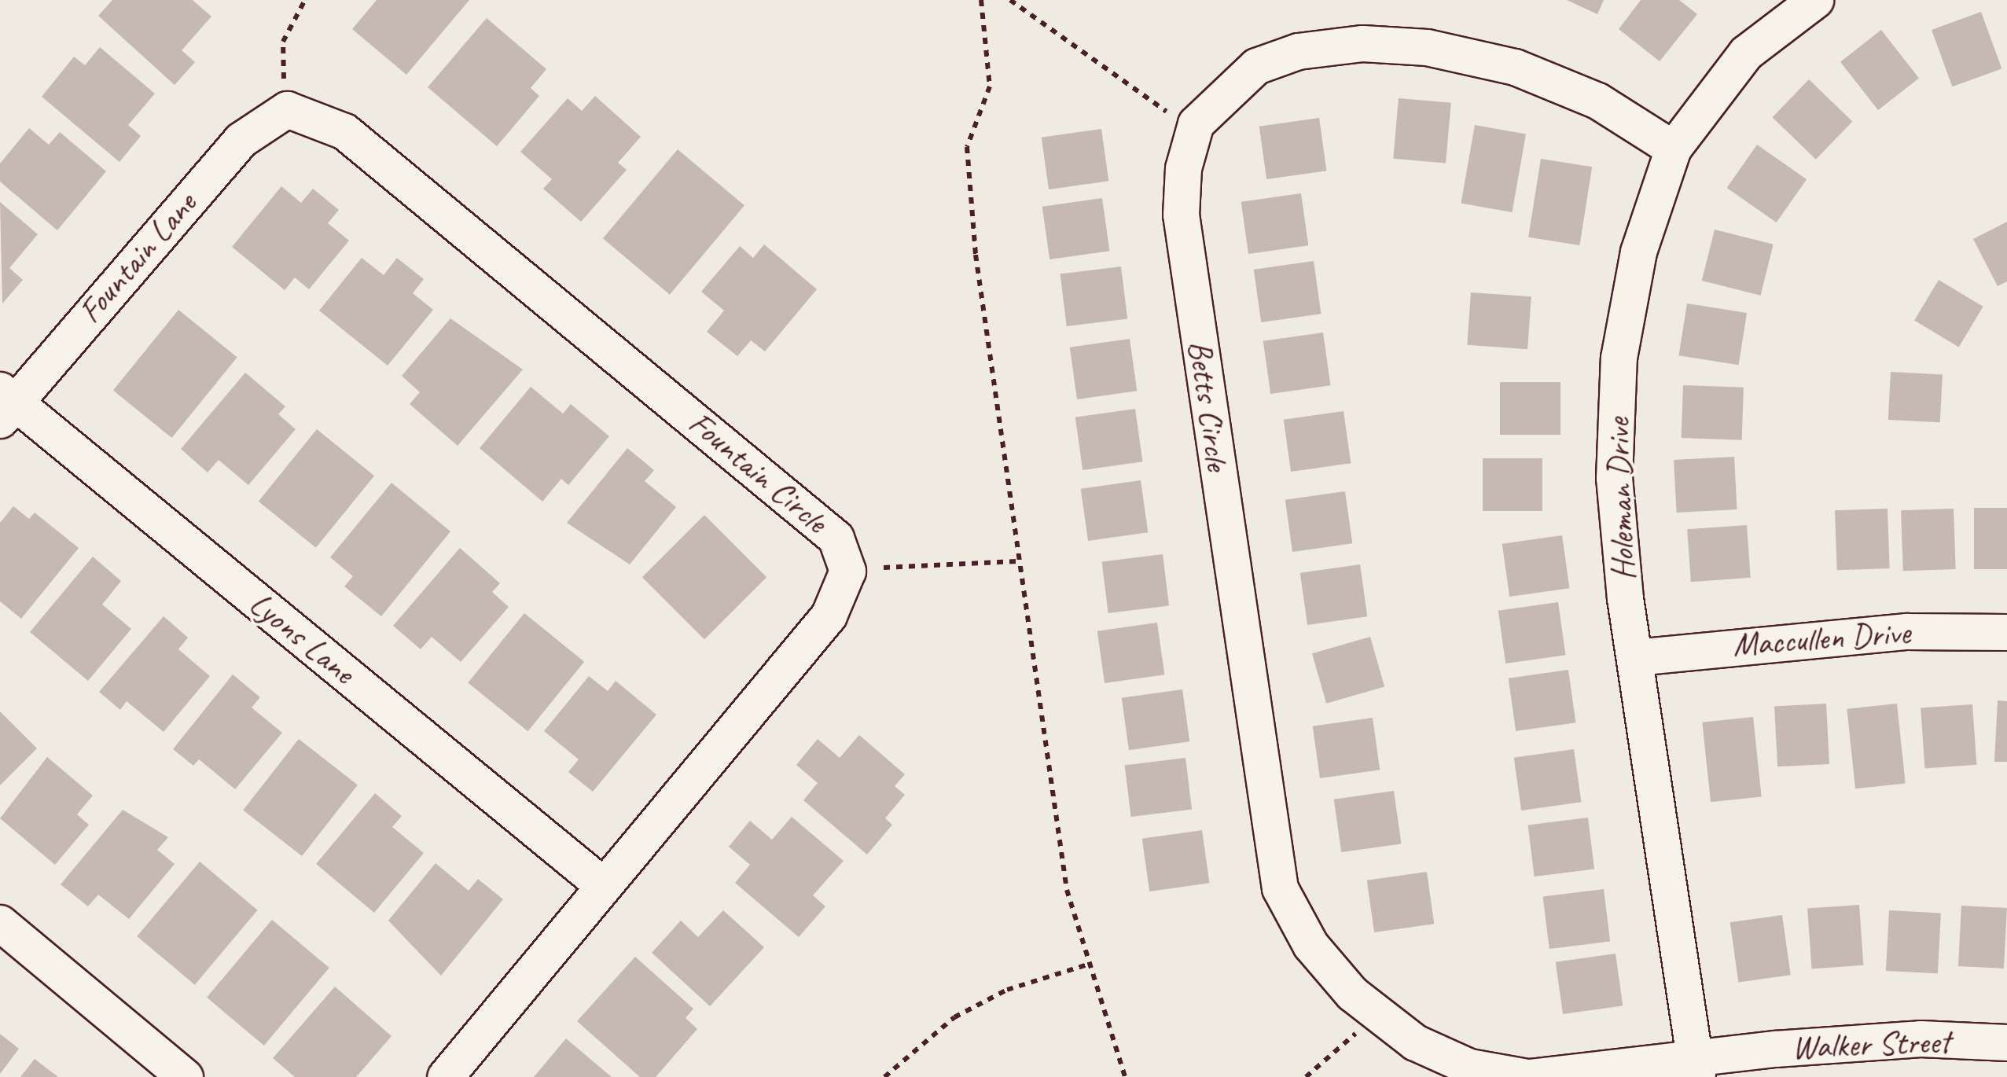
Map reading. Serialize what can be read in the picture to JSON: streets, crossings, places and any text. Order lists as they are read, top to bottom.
{
  "streets": {
    "street": [
      "Fountain Lane",
      "Betts Circle",
      "Fountain Circle",
      "Holeman Drive",
      "Lyons Lane",
      "Maccullen Drive",
      "Walker Street"
    ]
  },
  "crossings": [
    ["Fountain Lane", "Fountain Circle"],
    ["Fountain Lane", "Lyons Lane"],
    ["Betts Circle", "Holeman Drive"],
    ["Betts Circle", "Walker Street"],
    ["Fountain Circle", "Lyons Lane"],
    ["Holeman Drive", "Maccullen Drive"],
    ["Holeman Drive", "Walker Street"]
  ]
}
